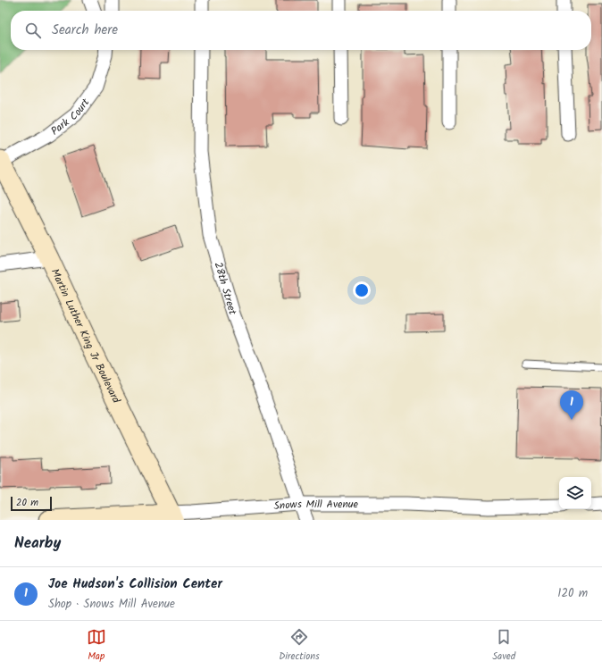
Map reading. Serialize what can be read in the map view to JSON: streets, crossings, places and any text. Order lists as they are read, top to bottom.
{
  "streets": {
    "main road": ["Martin Luther King Jr Boulevard", "Snows Mill Avenue"],
    "street": ["Park Court", "28th Street"]
  },
  "crossings": [
    ["Park Court", "Martin Luther King Jr Boulevard"],
    ["28th Street", "Snows Mill Avenue"],
    ["Martin Luther King Jr Boulevard", "Snows Mill Avenue"]
  ],
  "scale_bar": "20 m",
  "page": {
    "search": "Search here",
    "pins": "1",
    "scale": "20 m",
    "heading": "Nearby",
    "list": [
      {
        "mark": "1",
        "name": "Joe Hudson's Collision Center",
        "note": "Shop · Snows Mill Avenue",
        "value": "120 m"
      }
    ],
    "nav": ["Map", "Directions", "Saved"]
  }
}
